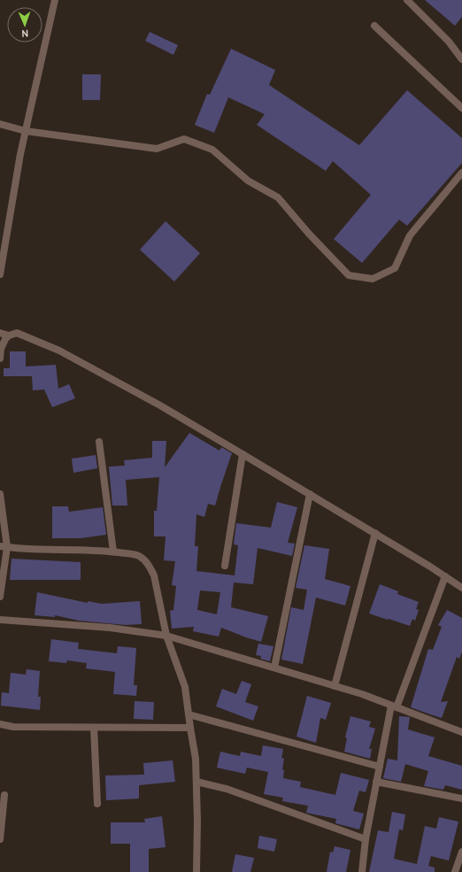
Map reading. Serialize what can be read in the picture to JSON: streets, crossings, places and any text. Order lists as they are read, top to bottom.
{
  "north": "bottom"
}
